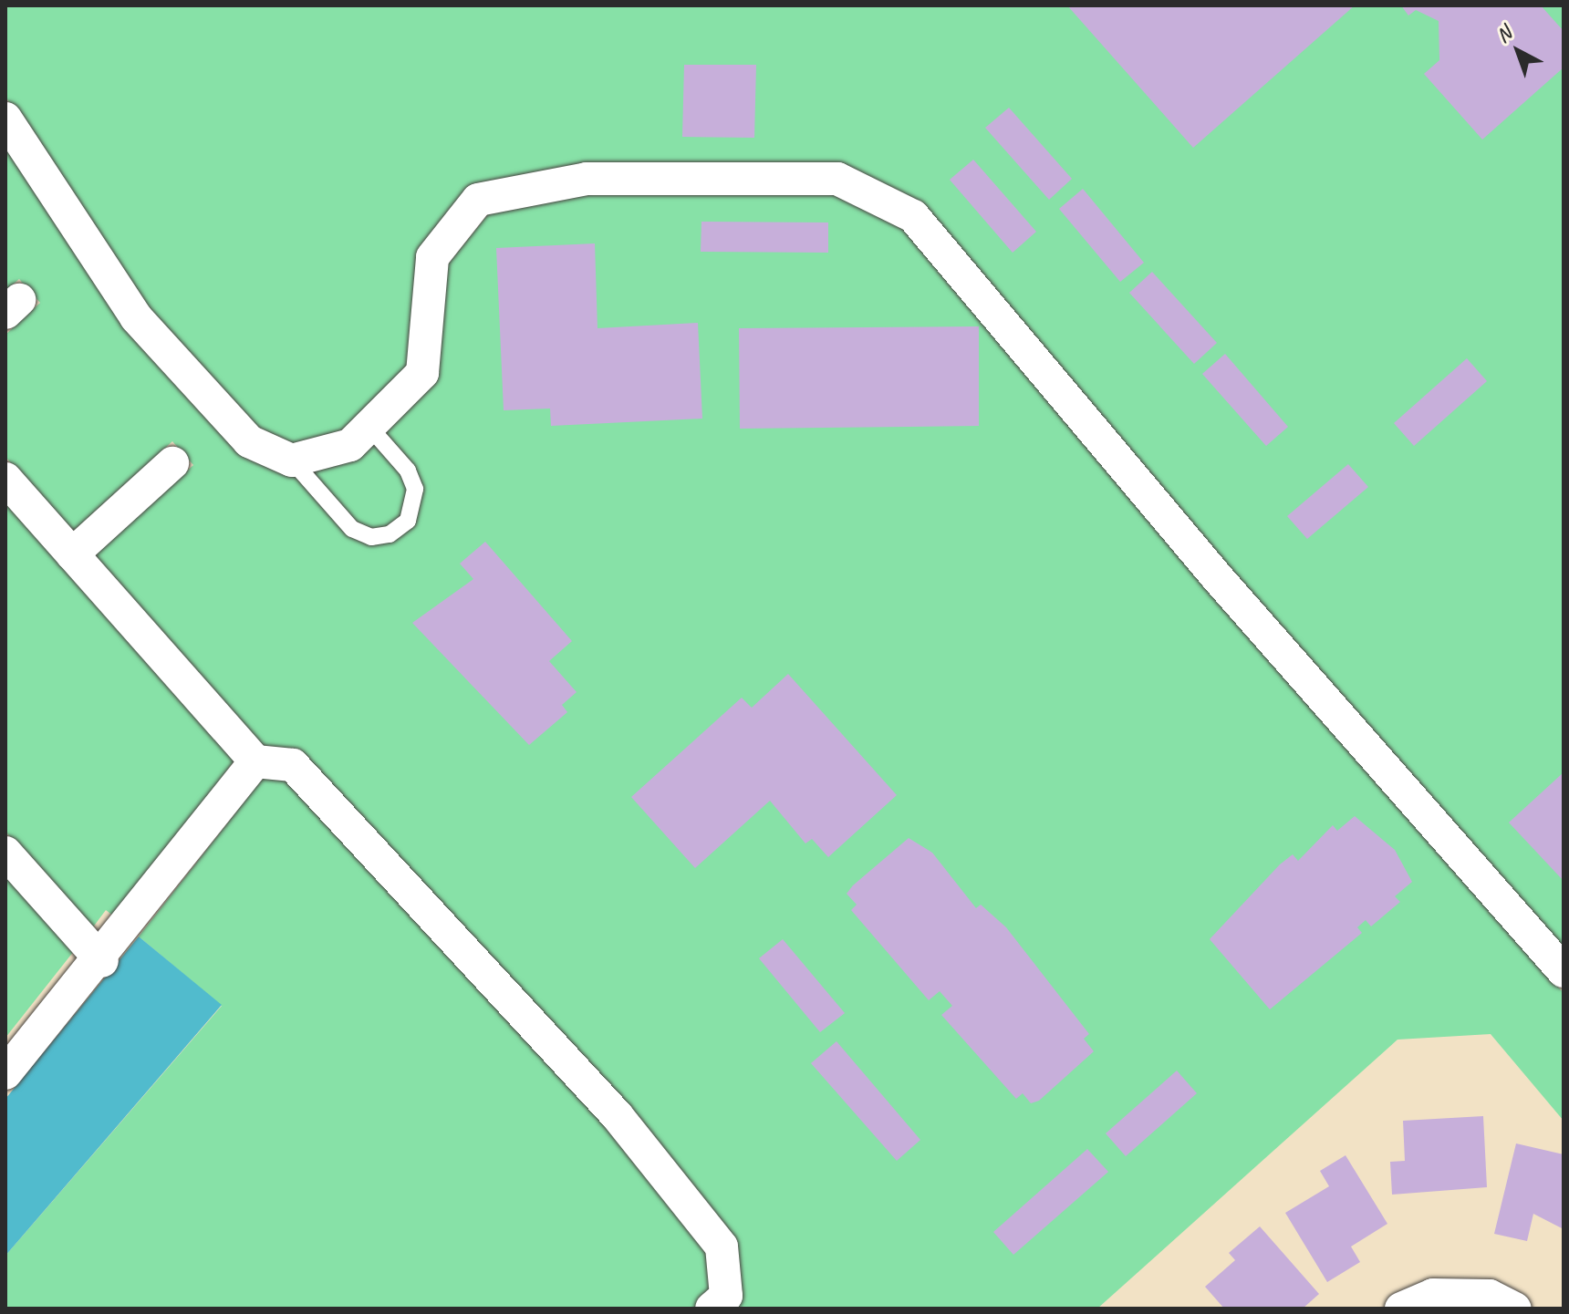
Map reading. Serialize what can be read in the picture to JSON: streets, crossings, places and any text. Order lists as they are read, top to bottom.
{
  "north": "top left"
}
